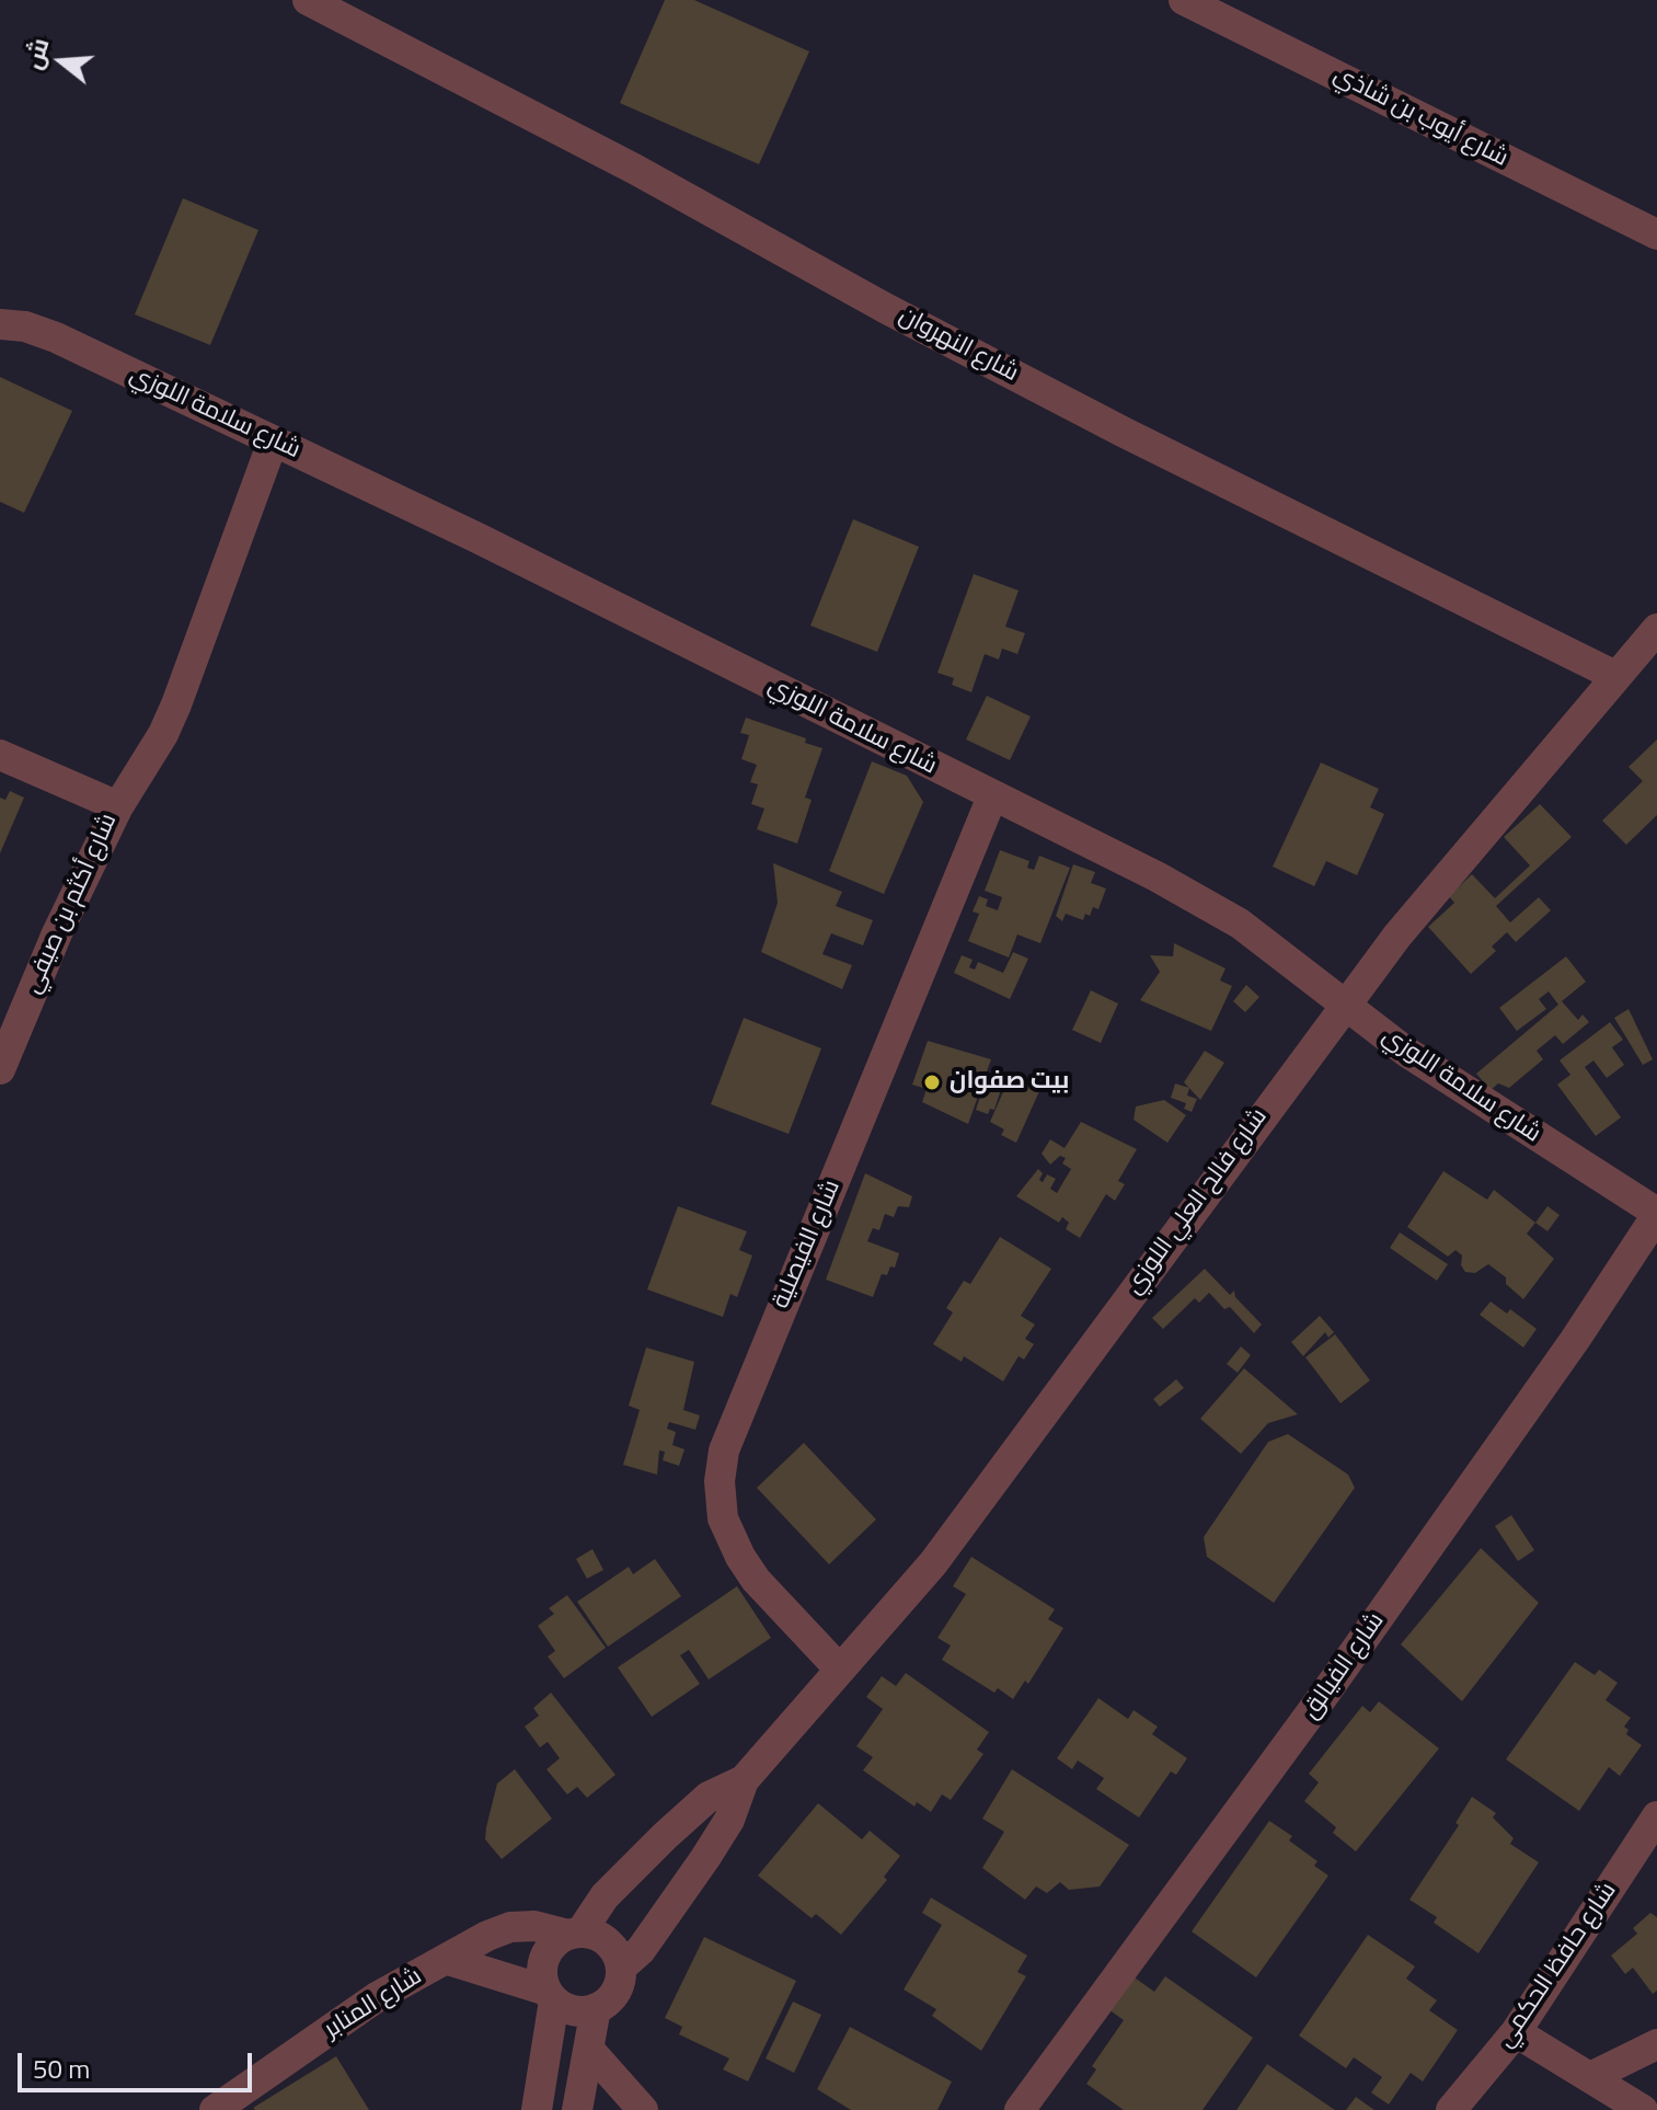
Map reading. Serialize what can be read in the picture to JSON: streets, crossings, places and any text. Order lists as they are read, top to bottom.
{
  "streets": {
    "street": [
      "شارع أيوب بن شاذي",
      "شارع النهروان",
      "شارع سلامة اللوزي",
      "شارع أكثم بن صيفي",
      "شارع فالح العلي اللوزي",
      "شارع الفيصلية",
      "شارع الفيالق",
      "شارع حافظ الحكمي",
      "شارع المنابر"
    ]
  },
  "crossings": [
    ["شارع النهروان", "شارع فالح العلي اللوزي"],
    ["شارع سلامة اللوزي", "شارع فالح العلي اللوزي"],
    ["شارع سلامة اللوزي", "شارع الفيصلية"],
    ["شارع سلامة اللوزي", "شارع الفيالق"],
    ["شارع فالح العلي اللوزي", "شارع الفيصلية"],
    ["شارع فالح العلي اللوزي", "شارع المنابر"]
  ],
  "places": ["بيت صفوان"],
  "scale_bar": "50 m",
  "north": "left"
}
